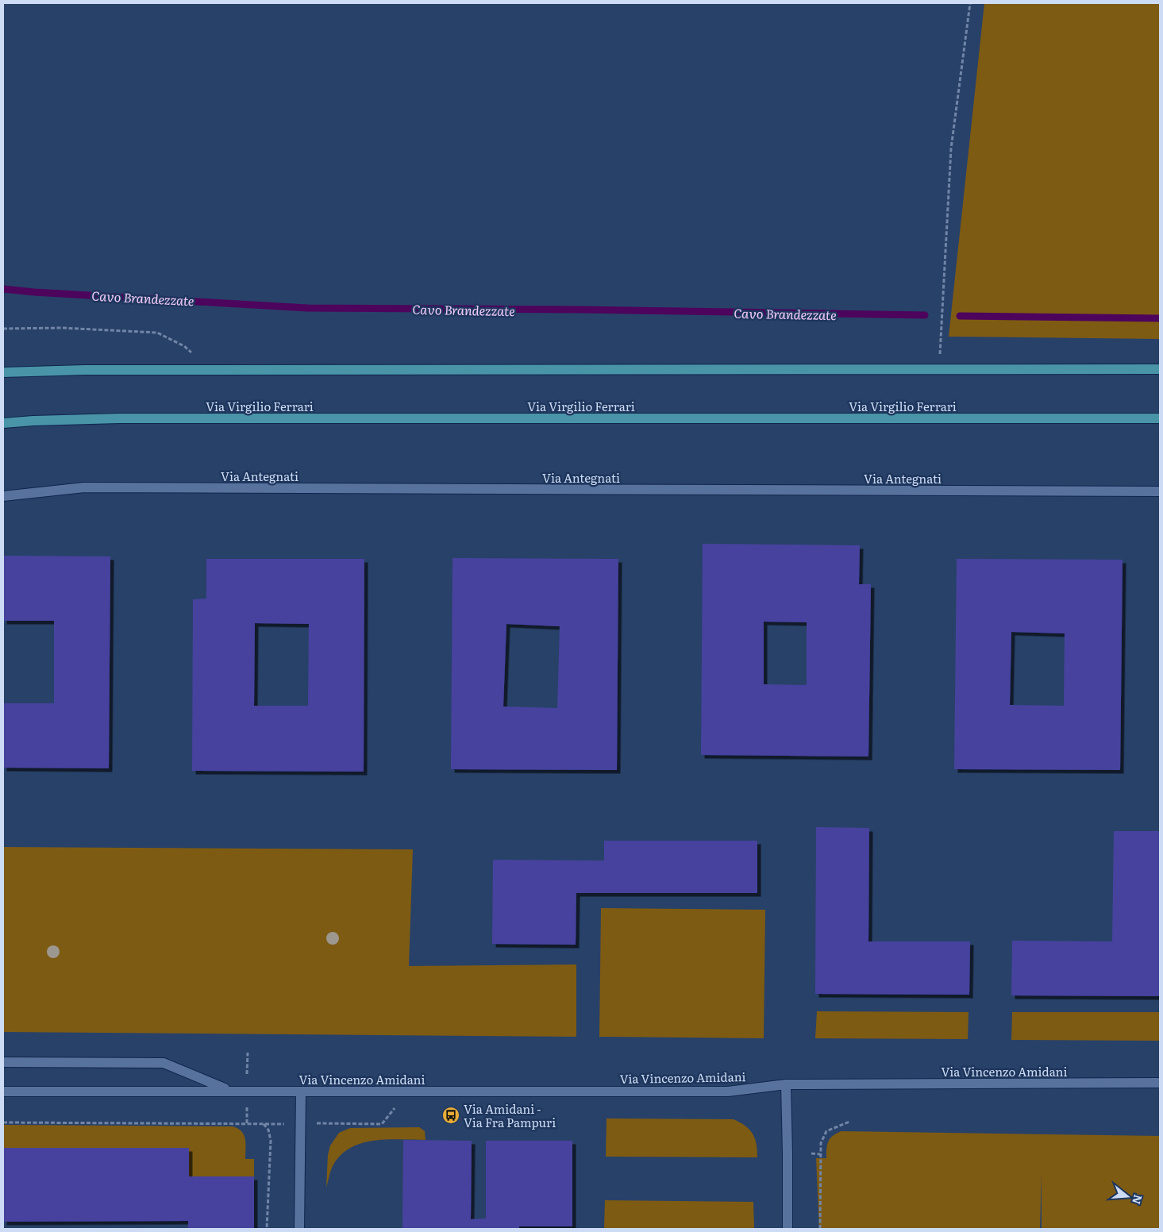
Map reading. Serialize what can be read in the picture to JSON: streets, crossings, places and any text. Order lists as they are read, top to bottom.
{
  "streets": {
    "main road": ["Via Virgilio Ferrari"],
    "street": ["Via Antegnati", "Via Vincenzo Amidani"]
  },
  "water": ["Cavo Brandezzate"],
  "places": {
    "bus stop": ["Via Amidani - Via Fra Pampuri"]
  },
  "north": "right"
}
